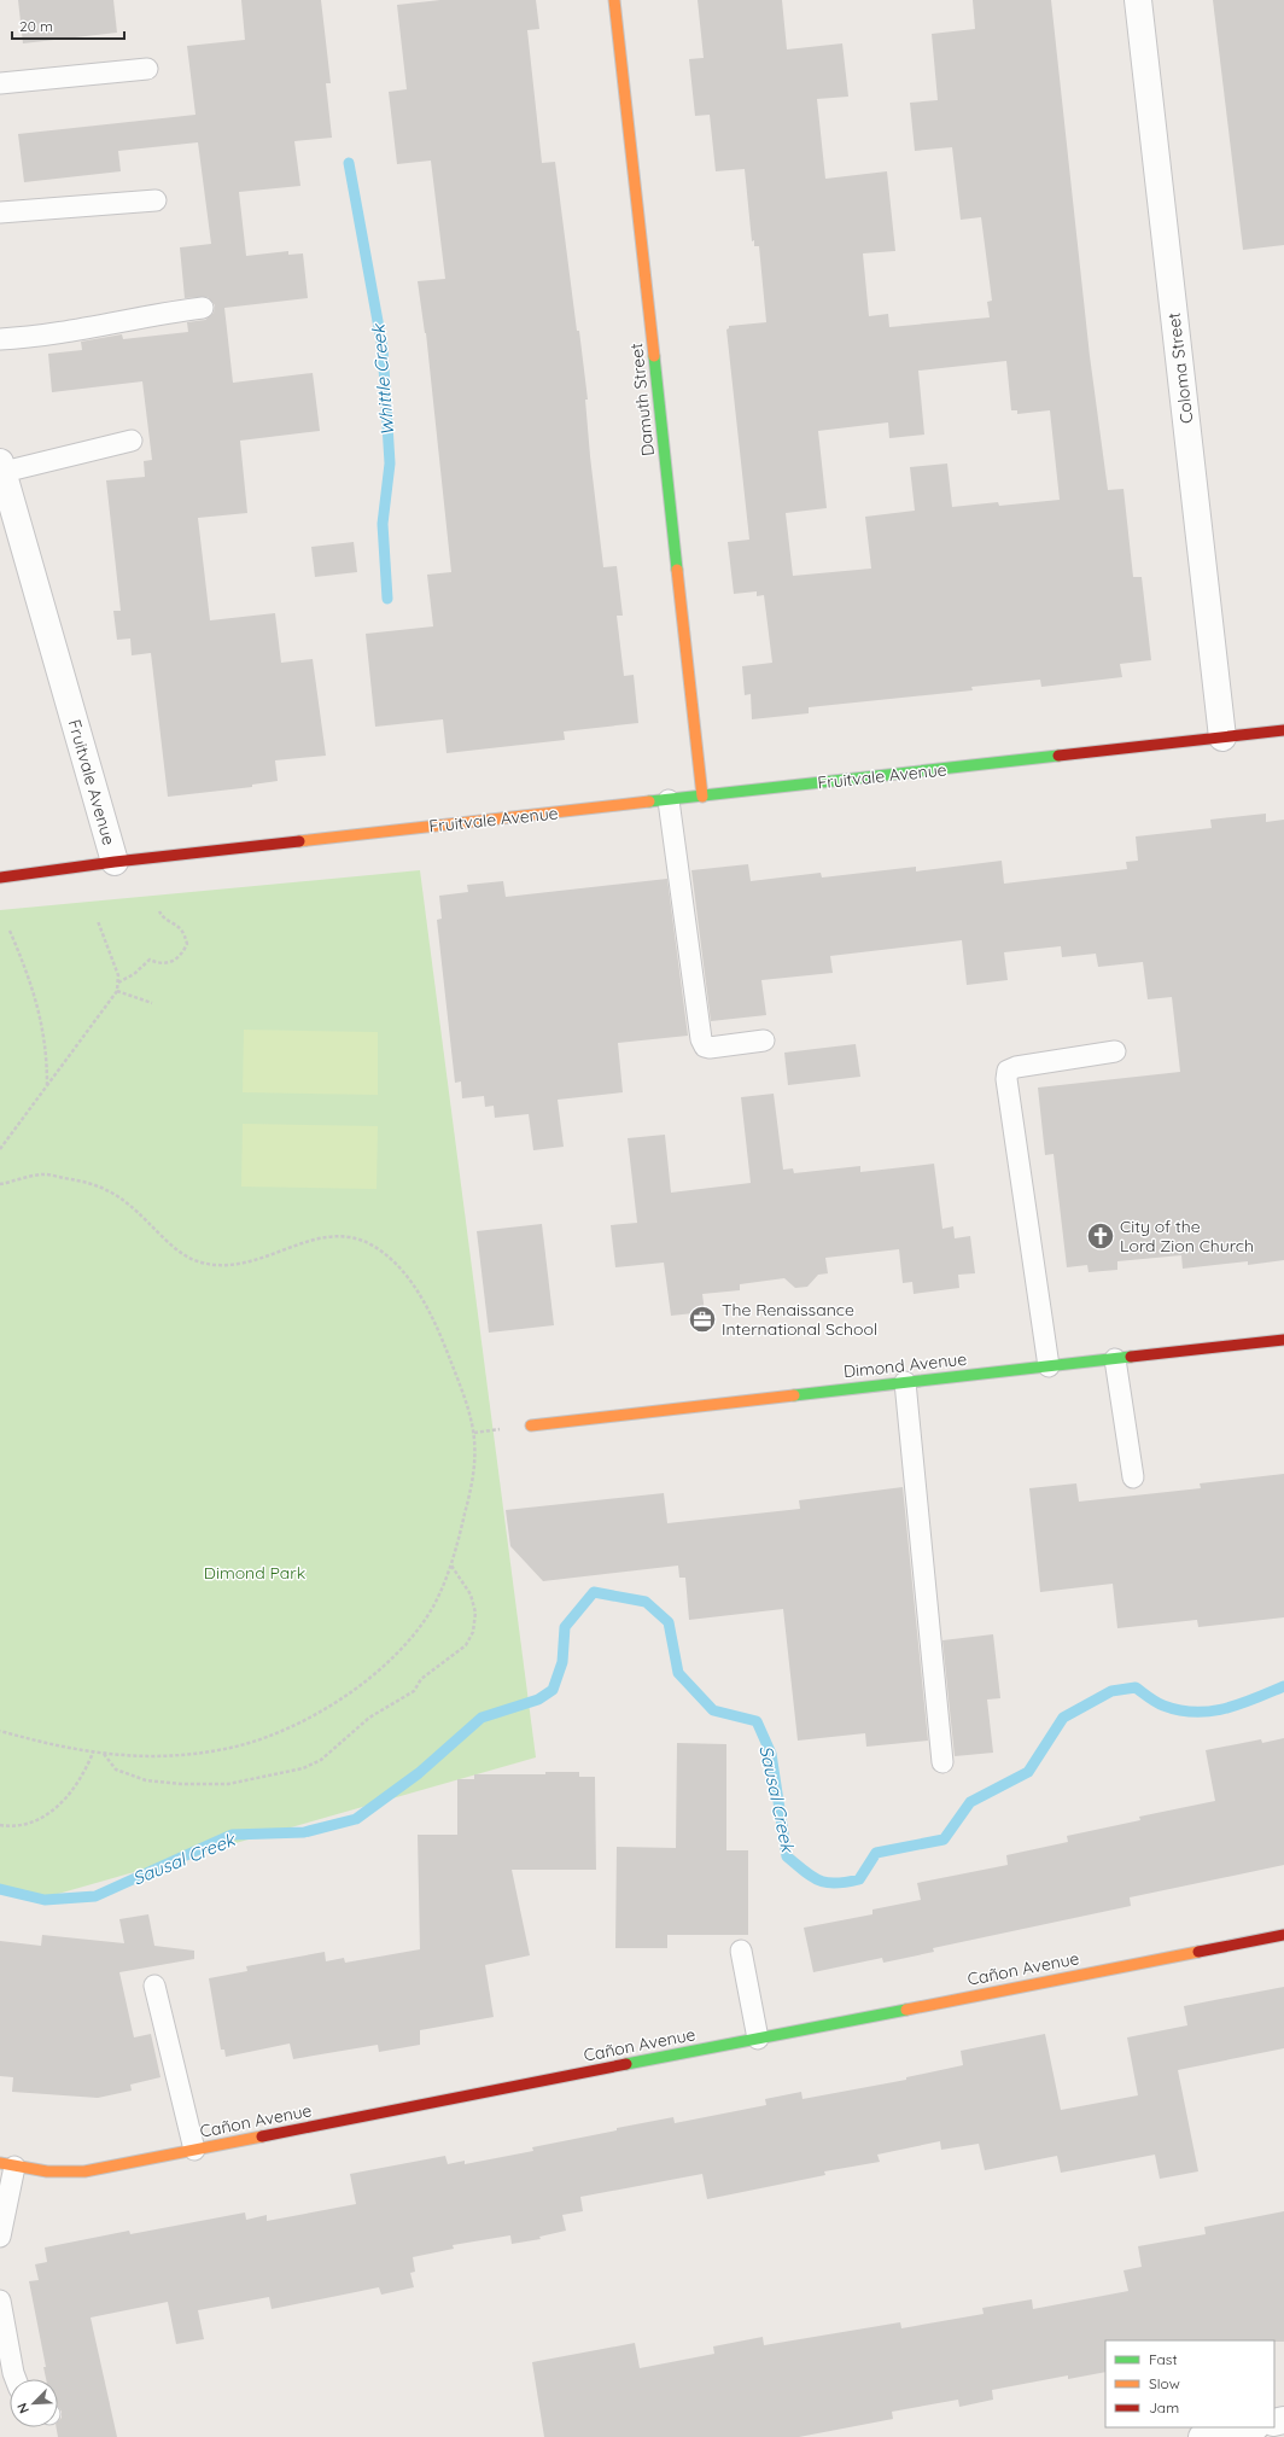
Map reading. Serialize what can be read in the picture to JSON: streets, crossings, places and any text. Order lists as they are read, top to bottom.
{
  "streets": {
    "street": [
      "Coloma Street",
      "Damuth Street",
      "Fruitvale Avenue",
      "Dimond Avenue",
      "Cañon Avenue"
    ]
  },
  "crossings": [
    ["Coloma Street", "Fruitvale Avenue"],
    ["Damuth Street", "Fruitvale Avenue"]
  ],
  "water": ["Whittle Creek", "Sausal Creek"],
  "parks": ["Dimond Park"],
  "places": {
    "church": ["City of the Lord Zion Church"],
    "office": ["The Renaissance International School"]
  },
  "legend": ["Fast", "Slow", "Jam"],
  "scale_bar": "20 m",
  "north": "bottom left"
}
